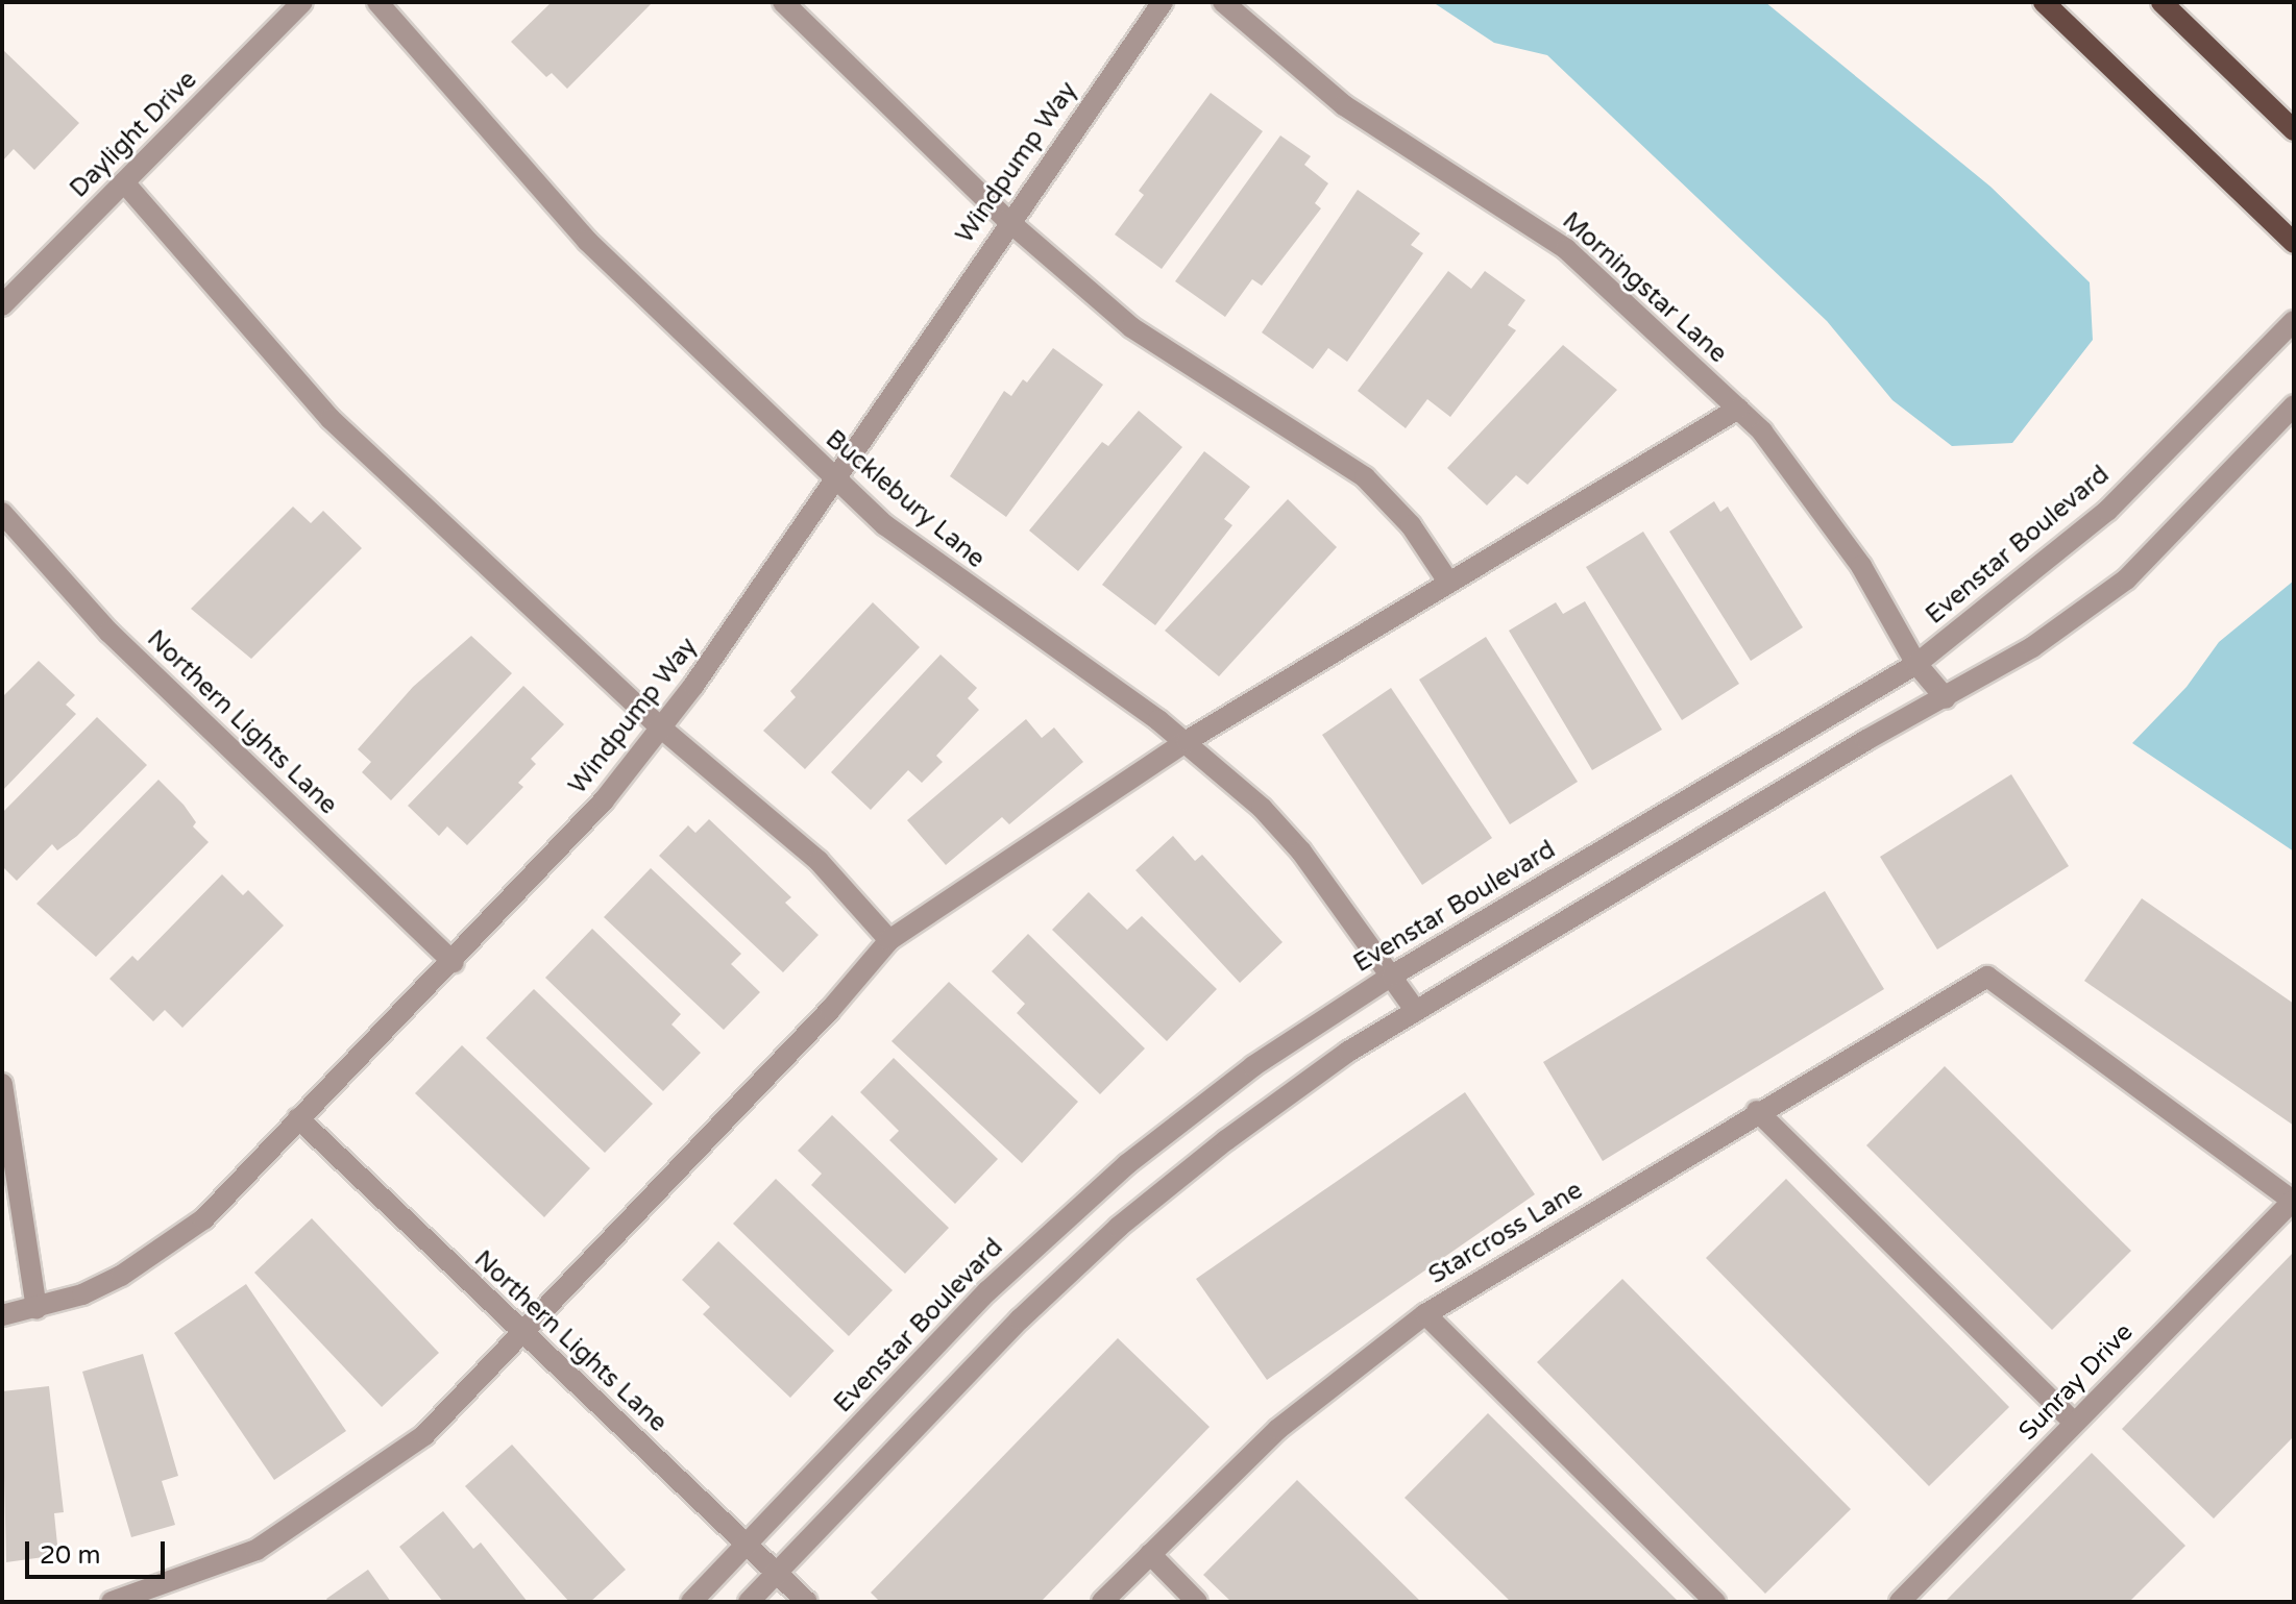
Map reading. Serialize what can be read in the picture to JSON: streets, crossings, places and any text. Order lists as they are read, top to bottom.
{
  "streets": {
    "street": [
      "Daylight Drive",
      "Windpump Way",
      "Morningstar Lane",
      "Bucklebury Lane",
      "Evenstar Boulevard",
      "Northern Lights Lane",
      "Starcross Lane",
      "Sunray Drive"
    ]
  },
  "crossings": [
    ["Windpump Way", "Bucklebury Lane"],
    ["Windpump Way", "Northern Lights Lane"],
    ["Morningstar Lane", "Evenstar Boulevard"],
    ["Bucklebury Lane", "Evenstar Boulevard"],
    ["Evenstar Boulevard", "Northern Lights Lane"],
    ["Starcross Lane", "Sunray Drive"]
  ],
  "scale_bar": "20 m"
}
